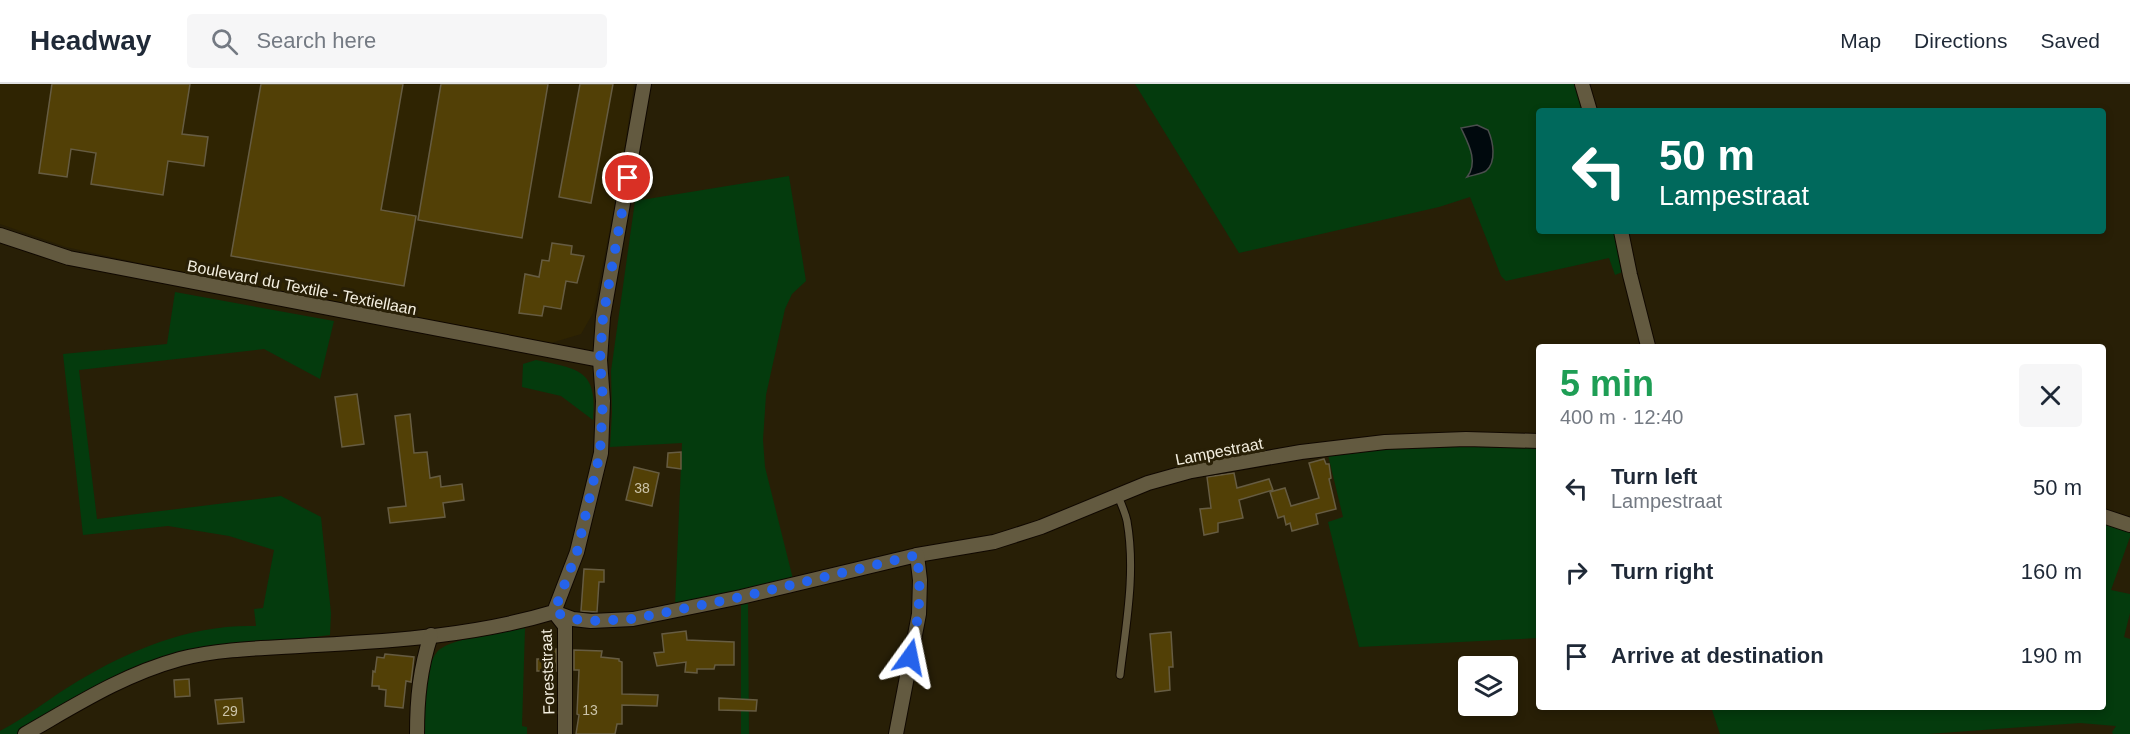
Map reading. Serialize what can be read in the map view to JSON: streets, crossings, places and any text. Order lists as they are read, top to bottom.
{
  "streets": {
    "street": ["Boulevard du Textile - Textiellaan", "Lampestraat", "Foreststraat"]
  },
  "crossings": [
    ["Lampestraat", "Foreststraat"]
  ],
  "house_numbers": ["38", "13", "29"],
  "page": {
    "header": "Headway",
    "search": "Search here",
    "nav": ["Map", "Directions", "Saved"],
    "turn": ["50 m", "Lampestraat"],
    "heading": ["5 min", "400 m · 12:40"],
    "list": [
      {
        "name": "Turn left",
        "note": "Lampestraat",
        "value": "50 m"
      },
      {
        "name": "Turn right",
        "value": "160 m"
      },
      {
        "name": "Arrive at destination",
        "value": "190 m"
      }
    ]
  }
}
